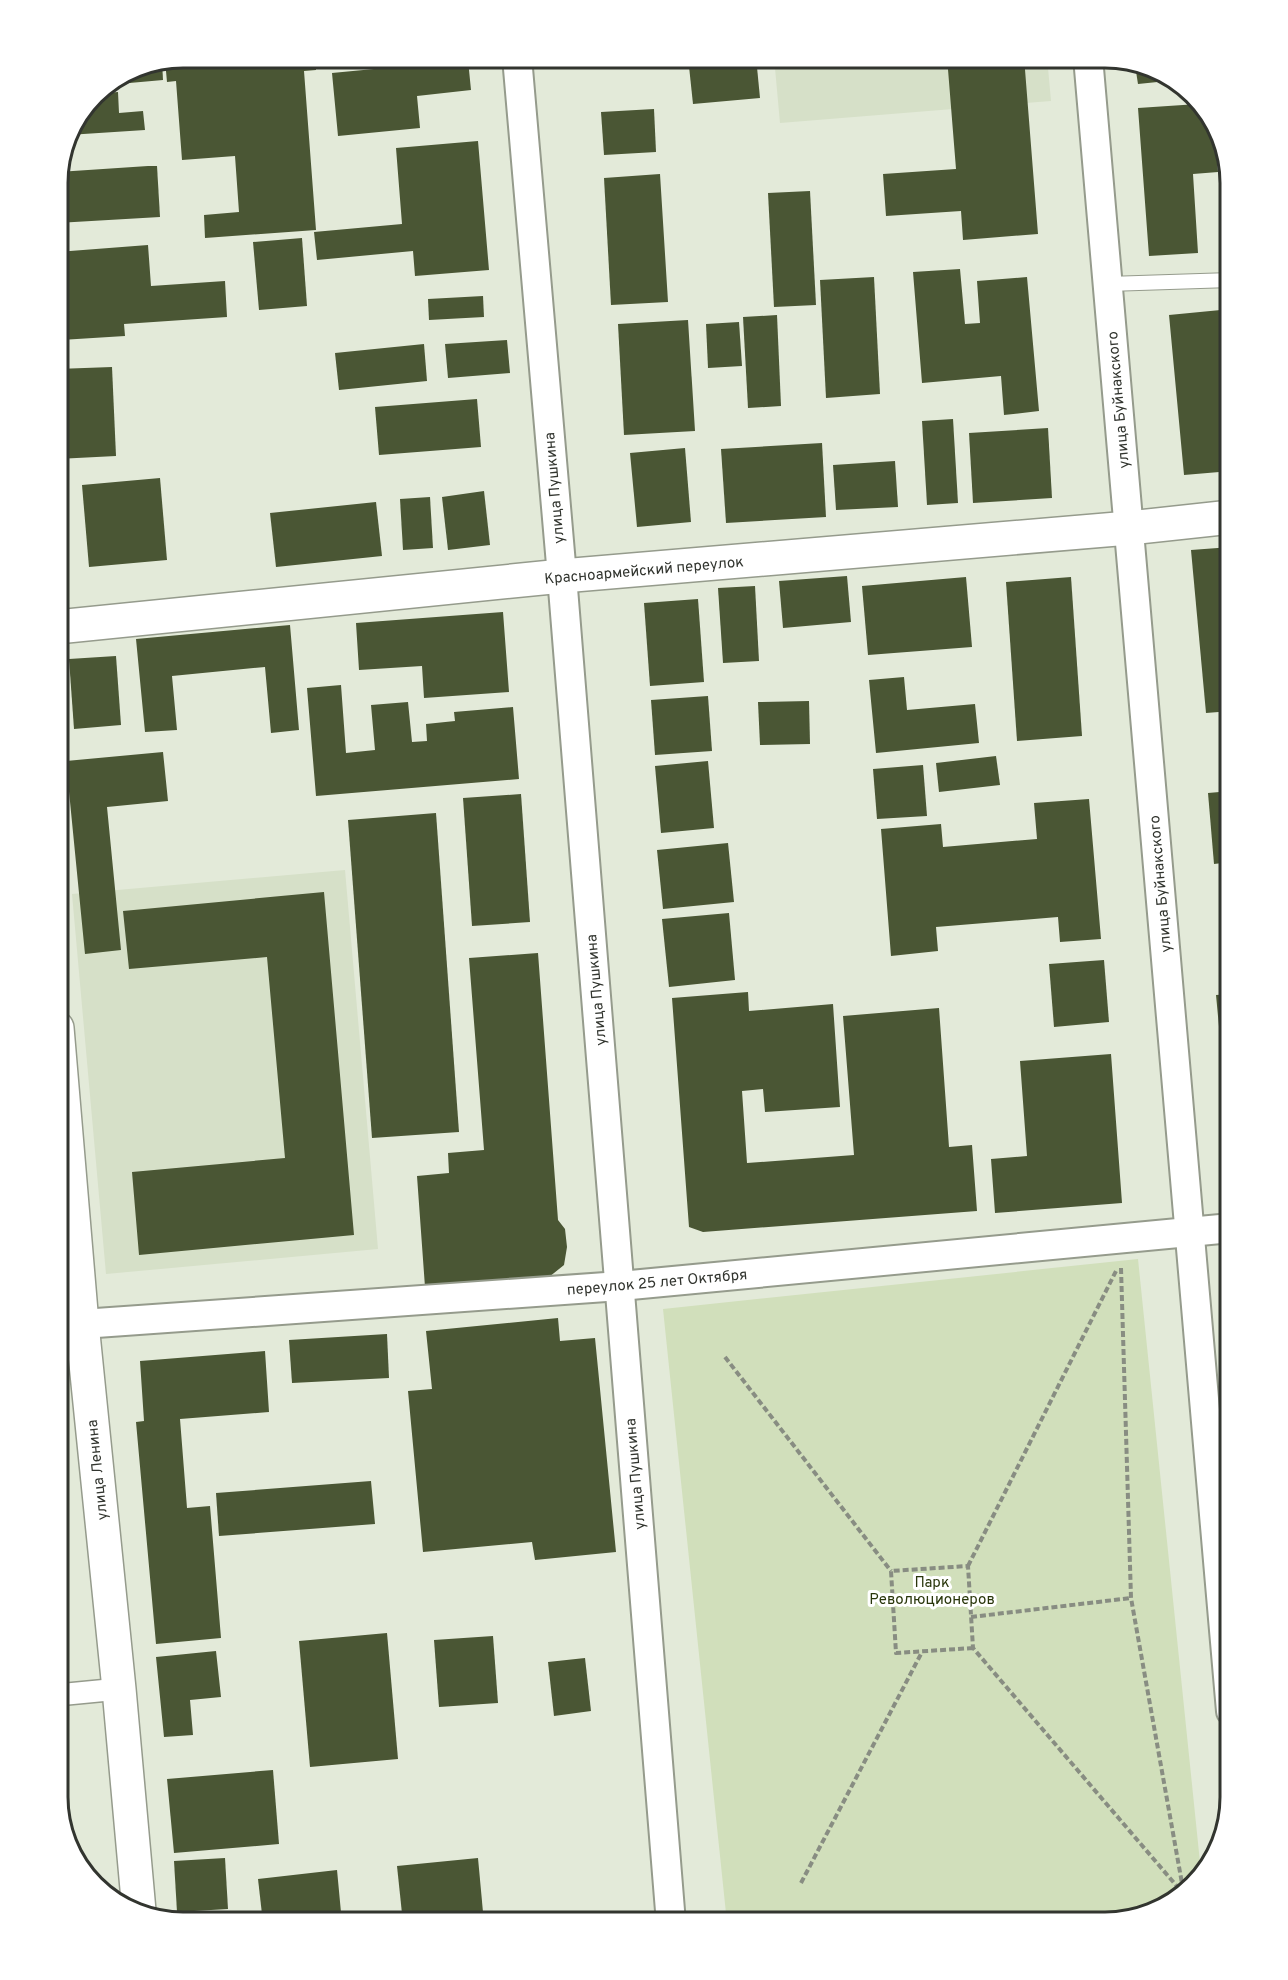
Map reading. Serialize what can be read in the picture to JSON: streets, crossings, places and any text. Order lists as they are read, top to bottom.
{
  "streets": {
    "street": [
      "улица Буйнакского",
      "улица Пушкина",
      "Красноармейский переулок",
      "переулок 25 лет Октября",
      "улица Ленина"
    ]
  },
  "crossings": [
    ["улица Буйнакского", "Красноармейский переулок"],
    ["улица Буйнакского", "переулок 25 лет Октября"],
    ["улица Пушкина", "Красноармейский переулок"],
    ["улица Пушкина", "переулок 25 лет Октября"],
    ["переулок 25 лет Октября", "улица Ленина"]
  ],
  "parks": ["Парк Революционеров"]
}
